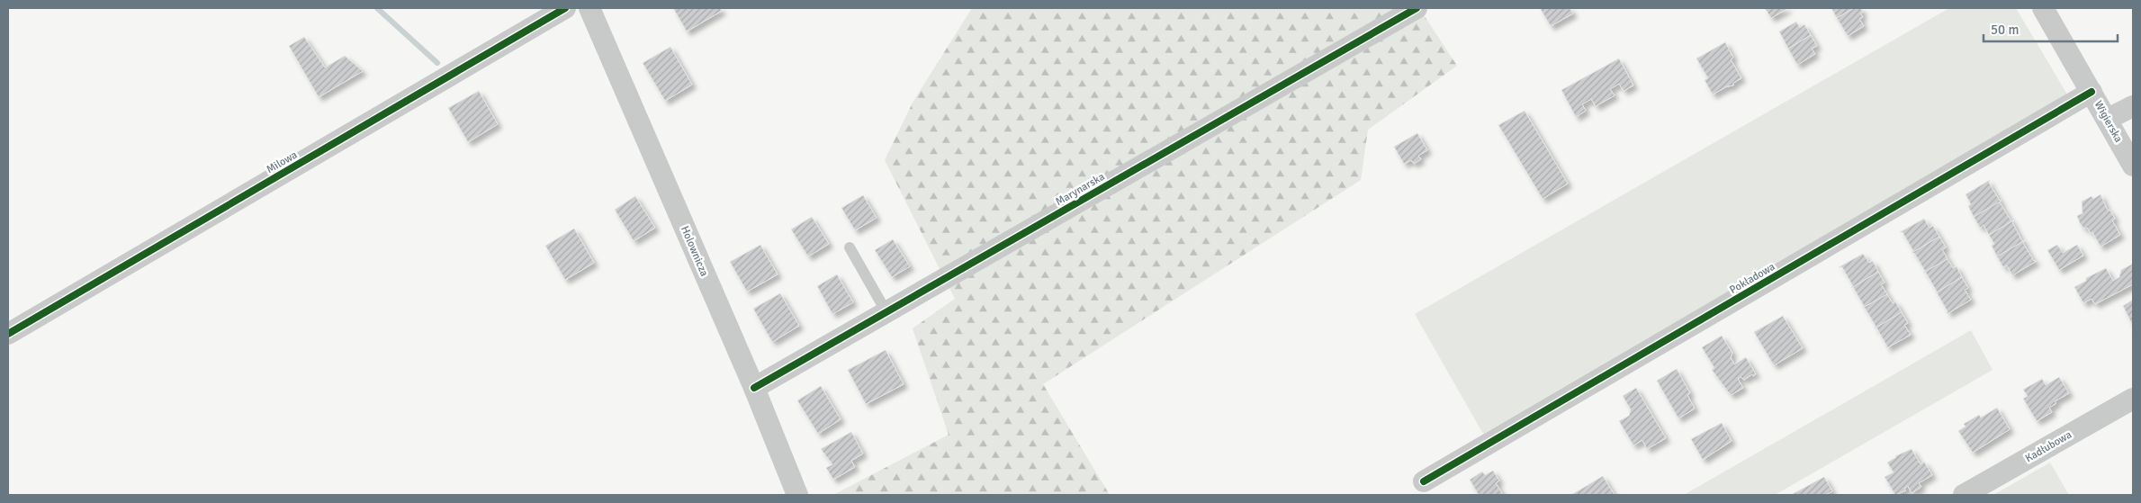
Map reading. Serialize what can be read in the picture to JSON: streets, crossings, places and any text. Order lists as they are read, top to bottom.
{
  "streets": {
    "street": [
      "Wigierska",
      "Milowa",
      "Marynarska",
      "Holownicza",
      "Pokładowa",
      "Kadłubowa"
    ]
  },
  "crossings": [
    ["Wigierska", "Pokładowa"],
    ["Marynarska", "Holownicza"]
  ],
  "scale_bar": "50 m"
}
